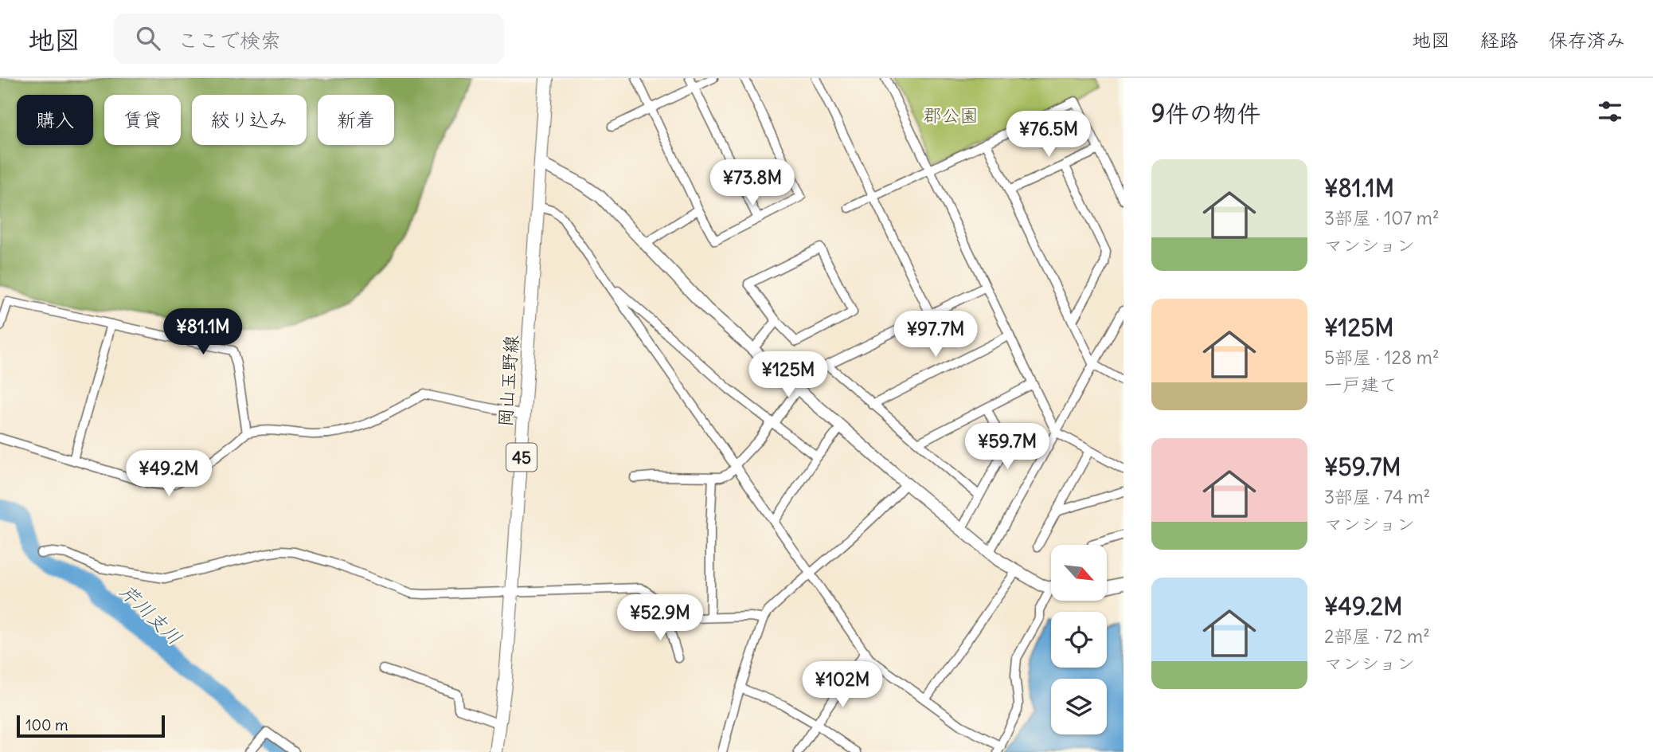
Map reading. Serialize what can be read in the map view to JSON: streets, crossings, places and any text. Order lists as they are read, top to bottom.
{
  "streets": {
    "main road": ["岡山玉野線", "45"]
  },
  "water": ["芹川支川"],
  "parks": ["郡公園"],
  "scale_bar": "100 m",
  "north": "bottom right",
  "page": {
    "header": "地図",
    "search": "ここで検索",
    "nav": ["地図", "経路", "保存済み"],
    "heading": "9件の物件",
    "chip": [
      "購入",
      "賃貸",
      "絞り込み",
      "新着"
    ],
    "price": [
      "¥76.5M",
      "¥73.8M",
      "¥81.1M",
      "¥97.7M",
      "¥125M",
      "¥59.7M",
      "¥49.2M",
      "¥52.9M",
      "¥102M"
    ],
    "list": [
      {
        "name": "¥81.1M",
        "note": "3部屋 · 107 m² · マンション"
      },
      {
        "name": "¥125M",
        "note": "5部屋 · 128 m² · 一戸建て"
      },
      {
        "name": "¥59.7M",
        "note": "3部屋 · 74 m² · マンション"
      },
      {
        "name": "¥49.2M",
        "note": "2部屋 · 72 m² · マンション"
      }
    ],
    "scale": "100 m"
  }
}
